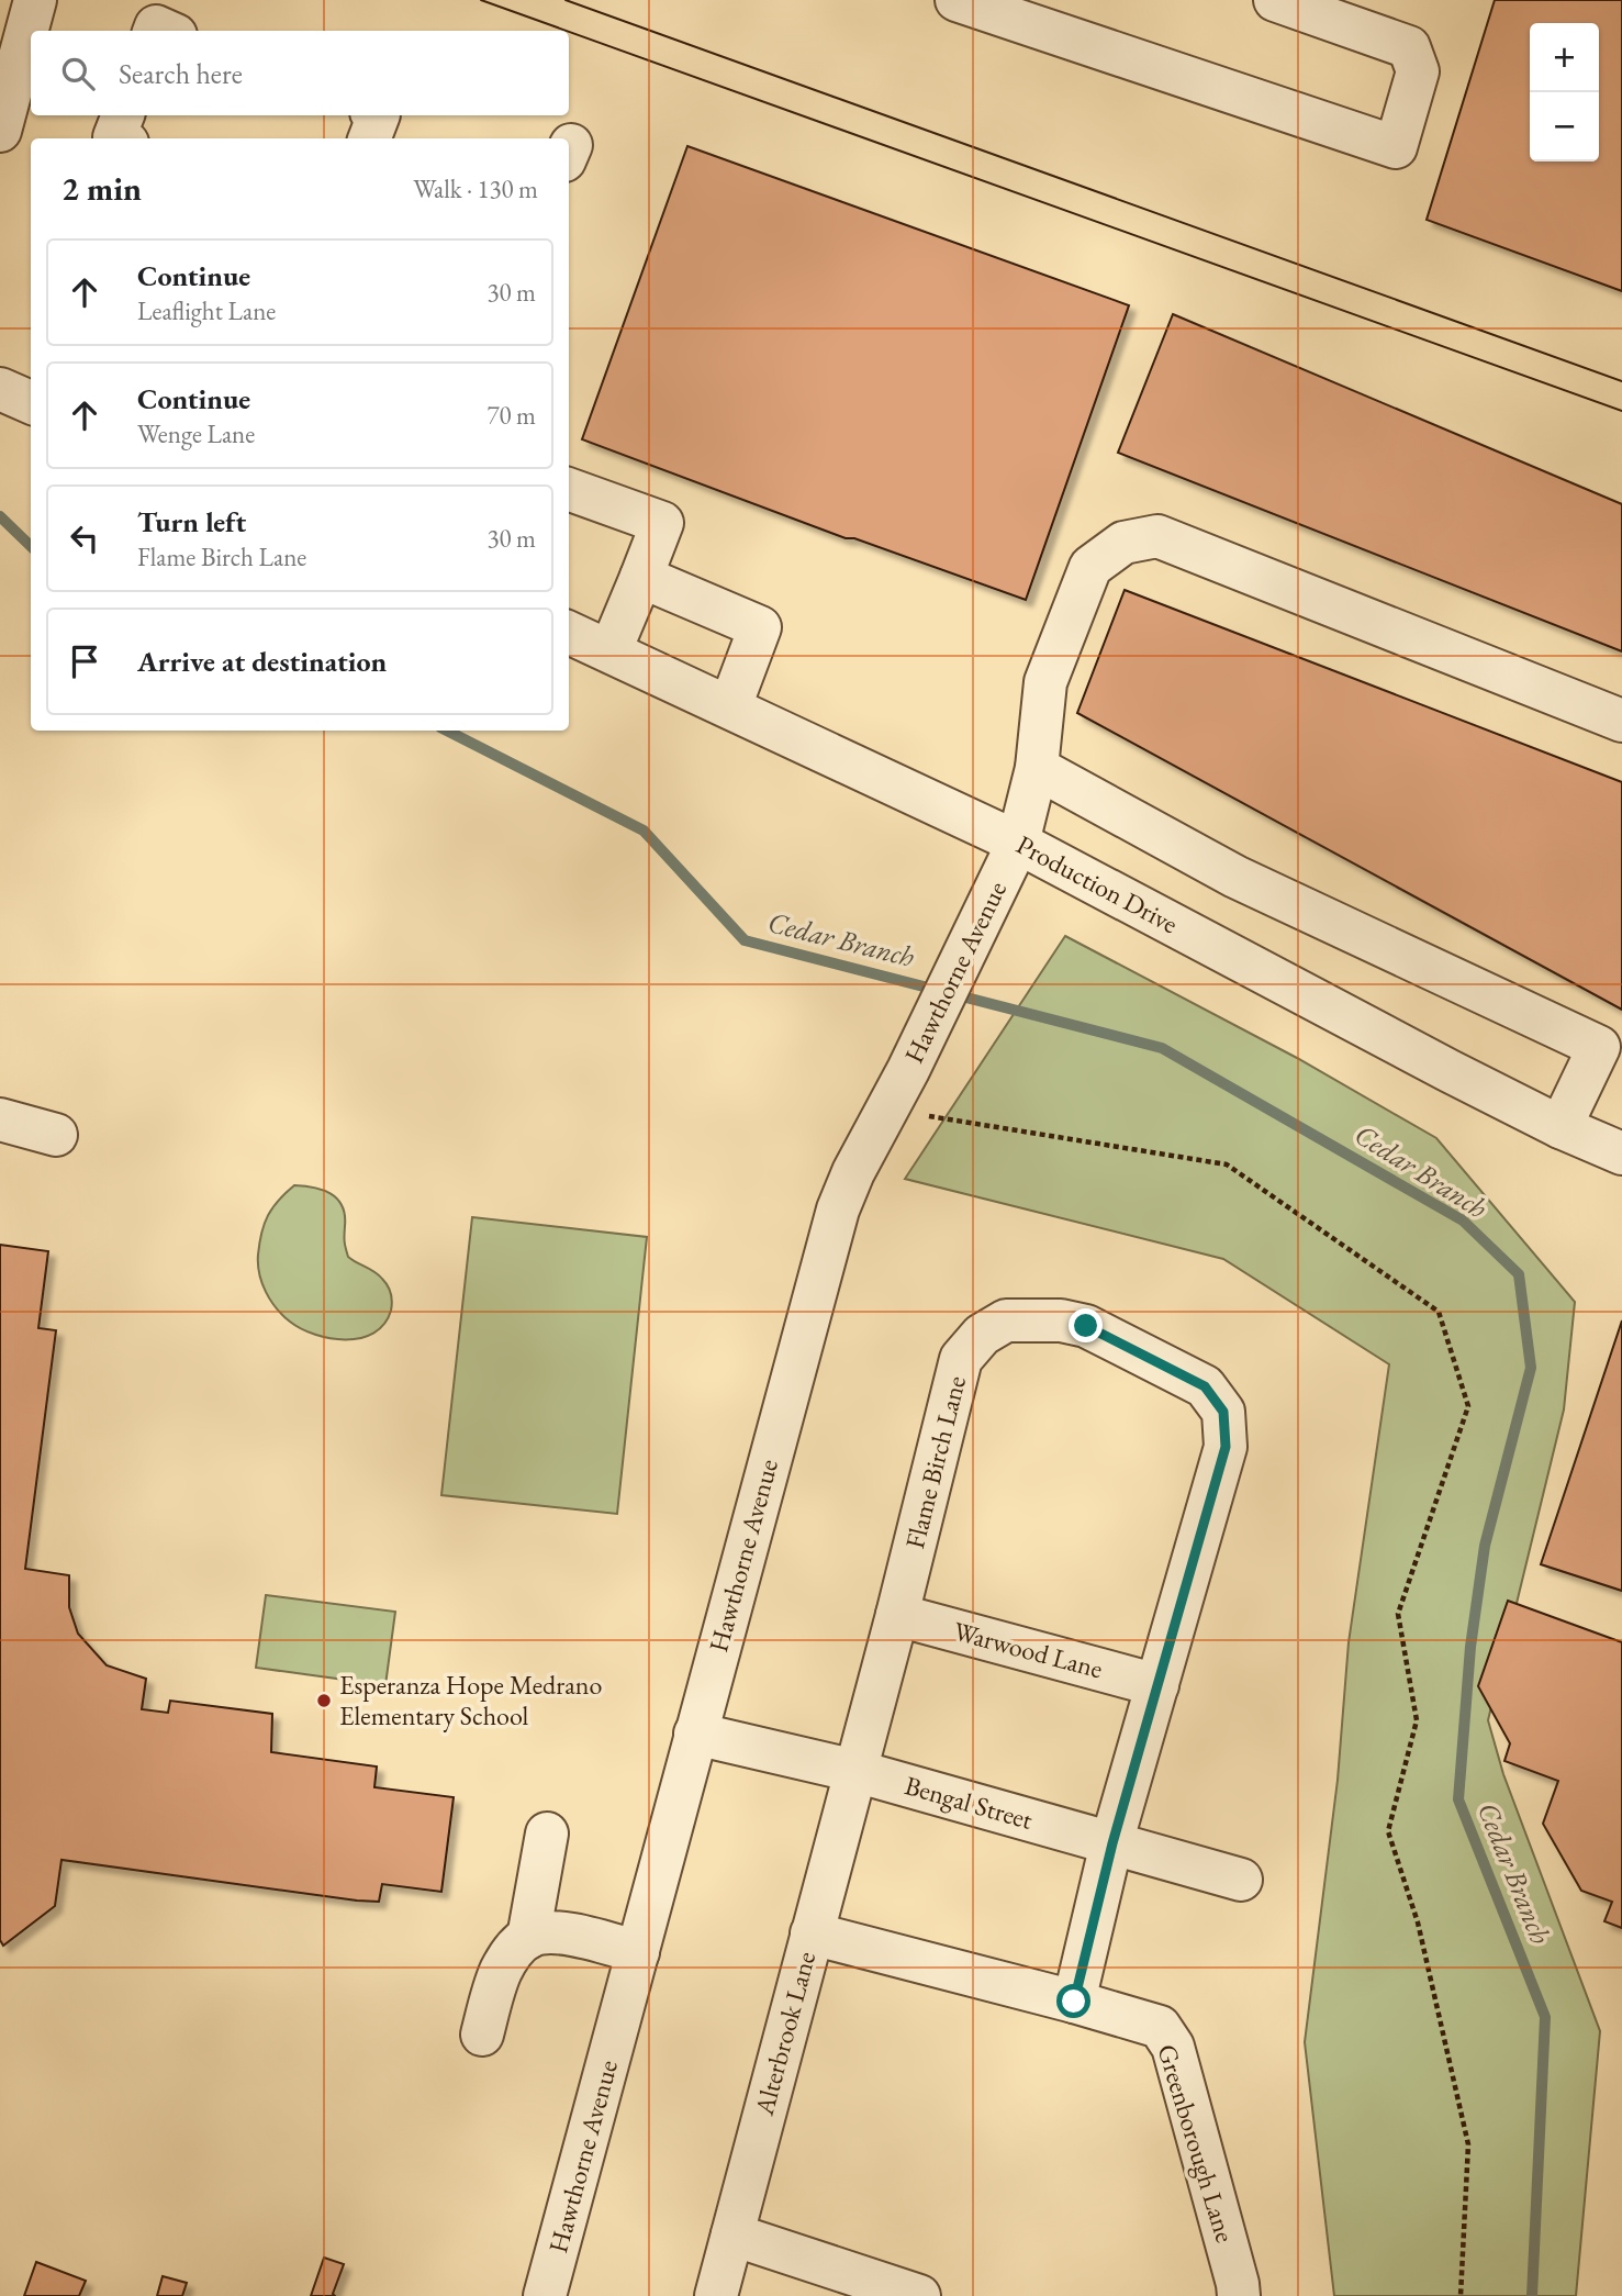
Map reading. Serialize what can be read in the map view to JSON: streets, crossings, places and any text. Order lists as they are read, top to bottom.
{
  "streets": {
    "street": [
      "Production Drive",
      "Hawthorne Avenue",
      "Flame Birch Lane",
      "Warwood Lane",
      "Bengal Street",
      "Alterbrook Lane",
      "Greenborough Lane"
    ]
  },
  "crossings": [
    ["Production Drive", "Hawthorne Avenue"],
    ["Hawthorne Avenue", "Bengal Street"],
    ["Flame Birch Lane", "Warwood Lane"],
    ["Flame Birch Lane", "Bengal Street"],
    ["Flame Birch Lane", "Alterbrook Lane"],
    ["Bengal Street", "Alterbrook Lane"],
    ["Alterbrook Lane", "Greenborough Lane"]
  ],
  "water": ["Cedar Branch"],
  "places": ["Esperanza Hope Medrano Elementary School"],
  "page": {
    "map_buttons": ["+", "−"],
    "search": "Search here",
    "heading": ["2 min", "Walk · 130 m"],
    "list": [
      ["Continue", "Leaflight Lane", "30 m"],
      ["Continue", "Wenge Lane", "70 m"],
      ["Turn left", "Flame Birch Lane", "30 m"],
      "Arrive at destination"
    ]
  }
}
